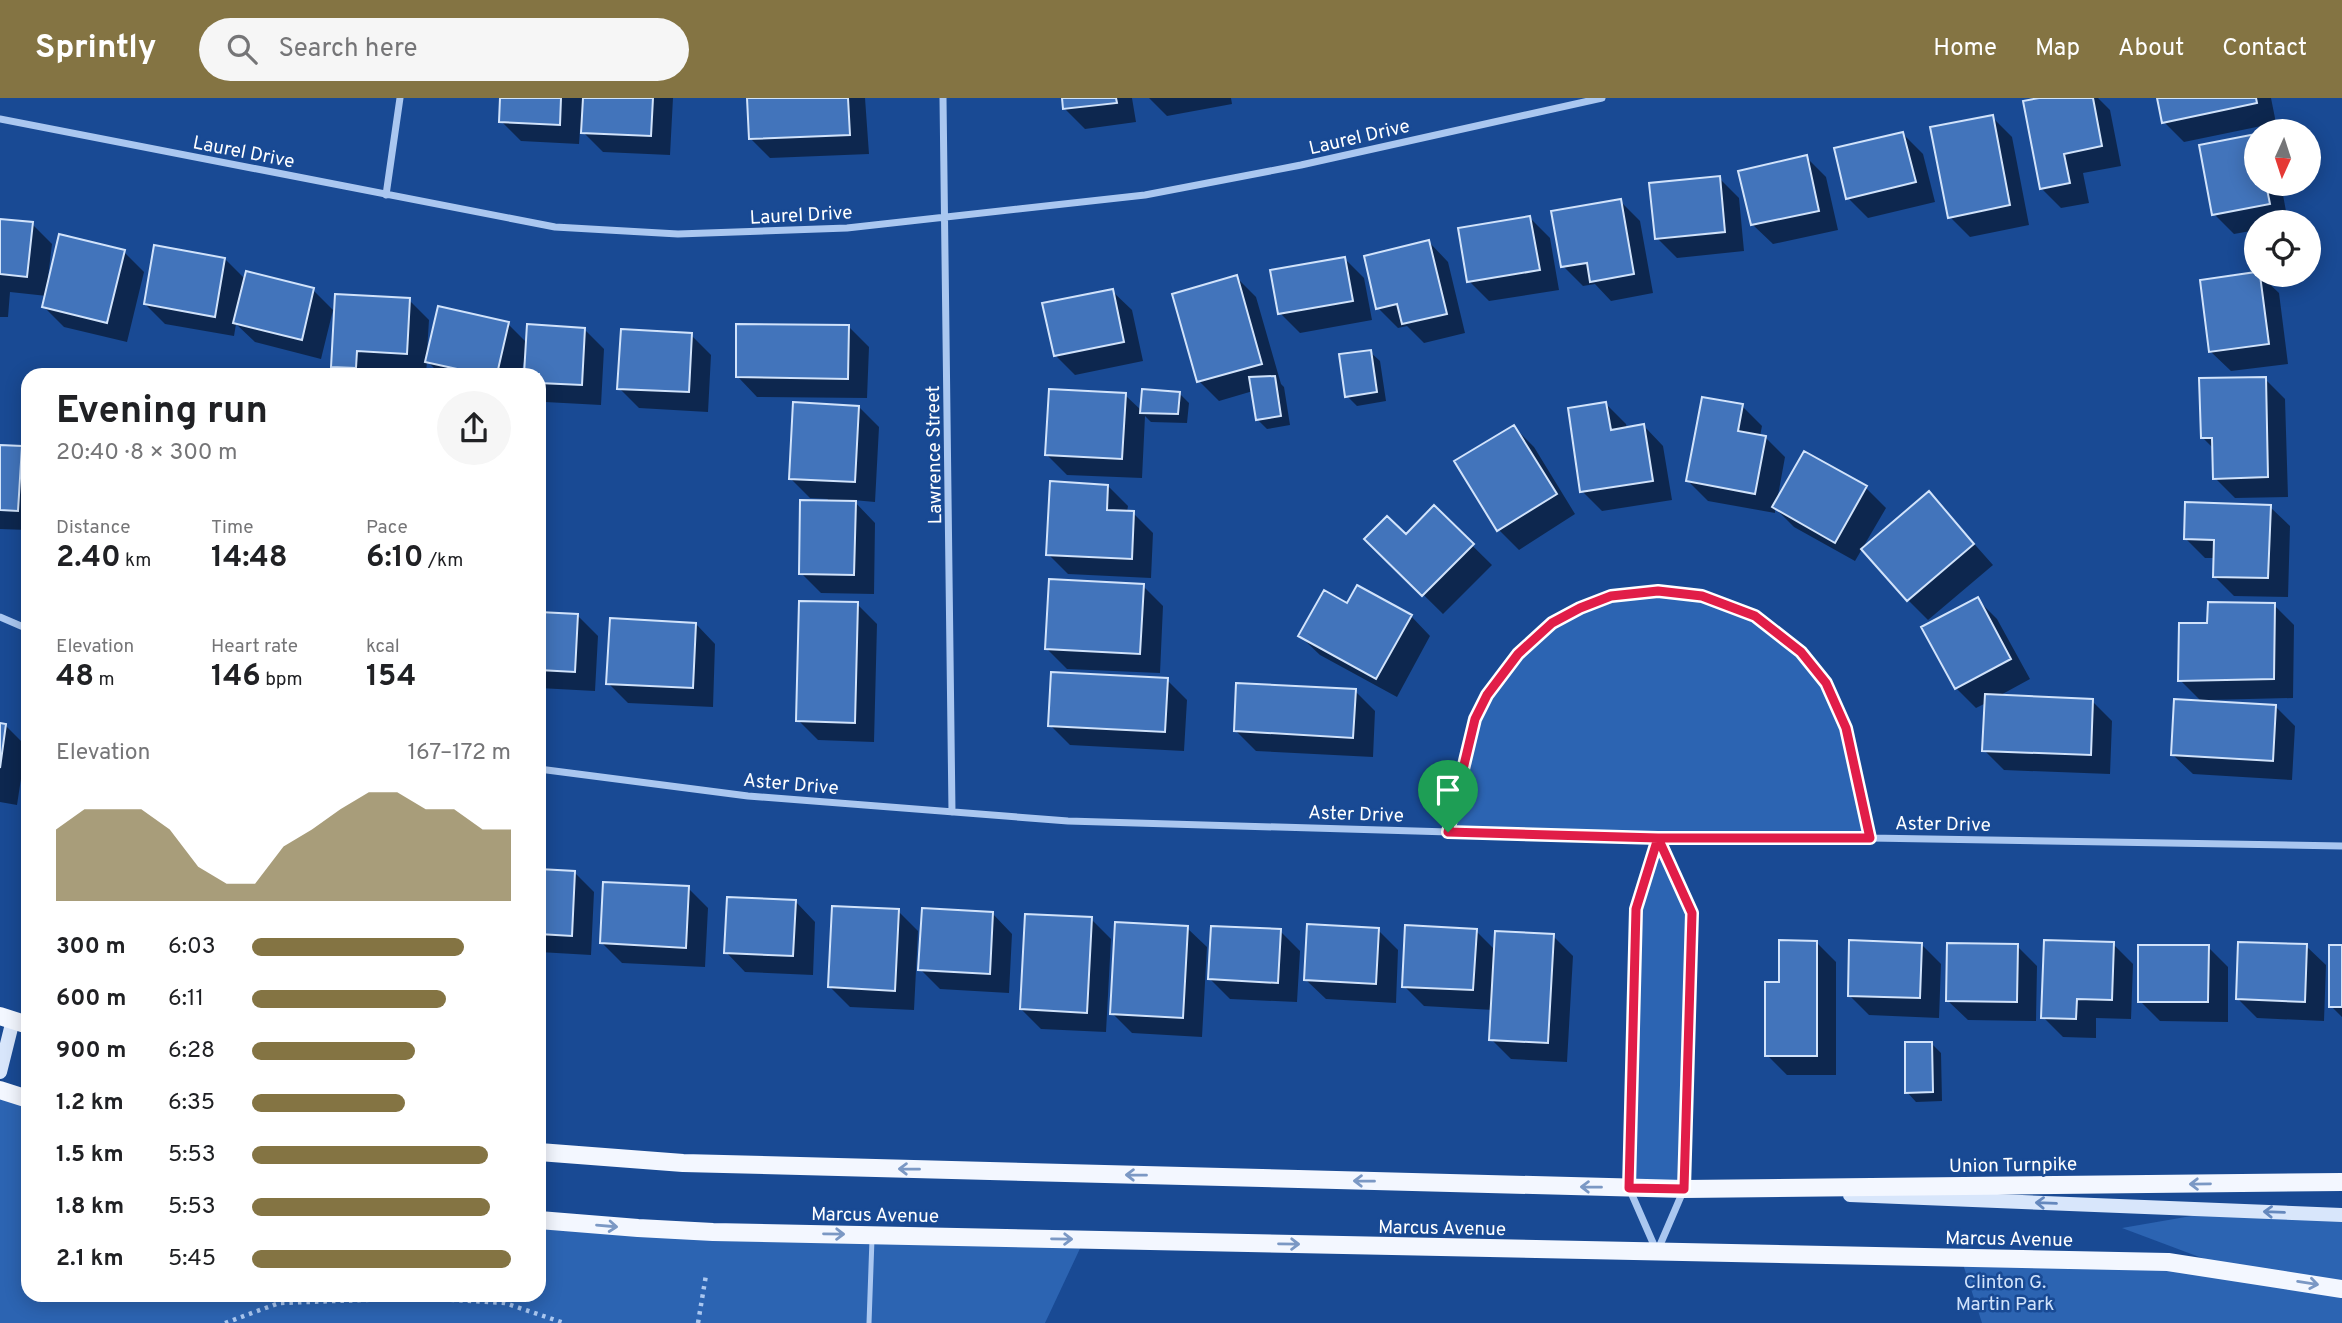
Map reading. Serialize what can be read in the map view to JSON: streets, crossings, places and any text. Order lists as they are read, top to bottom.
{
  "streets": {
    "main road": ["Union Turnpike", "Marcus Avenue"],
    "street": ["Laurel Drive", "Lawrence Street", "Aster Drive"]
  },
  "crossings": [
    ["Laurel Drive", "Lawrence Street"],
    ["Lawrence Street", "Aster Drive"],
    ["Union Turnpike", "Marcus Avenue"]
  ],
  "one_way": ["Union Turnpike"],
  "parks": ["Clinton G. Martin Park"],
  "north": "bottom",
  "page": {
    "header": "Sprintly",
    "search": "Search here",
    "nav": [
      "Home",
      "Map",
      "About",
      "Contact"
    ],
    "heading": ["Evening run", "20:40 · 8 × 300 m"],
    "stats": [
      ["Distance", "2.40 km"],
      ["Time", "14:48"],
      ["Pace", "6:10 /km"],
      ["Elevation", "48 m"],
      ["Heart rate", "146 bpm"],
      ["kcal", "154"]
    ],
    "chart": ["Elevation", "167–172 m"],
    "list": [
      {
        "name": "300 m",
        "note": "6:03"
      },
      {
        "name": "600 m",
        "note": "6:11"
      },
      {
        "name": "900 m",
        "note": "6:28"
      },
      {
        "name": "1.2 km",
        "note": "6:35"
      },
      {
        "name": "1.5 km",
        "note": "5:53"
      },
      {
        "name": "1.8 km",
        "note": "5:53"
      },
      {
        "name": "2.1 km",
        "note": "5:45"
      }
    ]
  }
}
